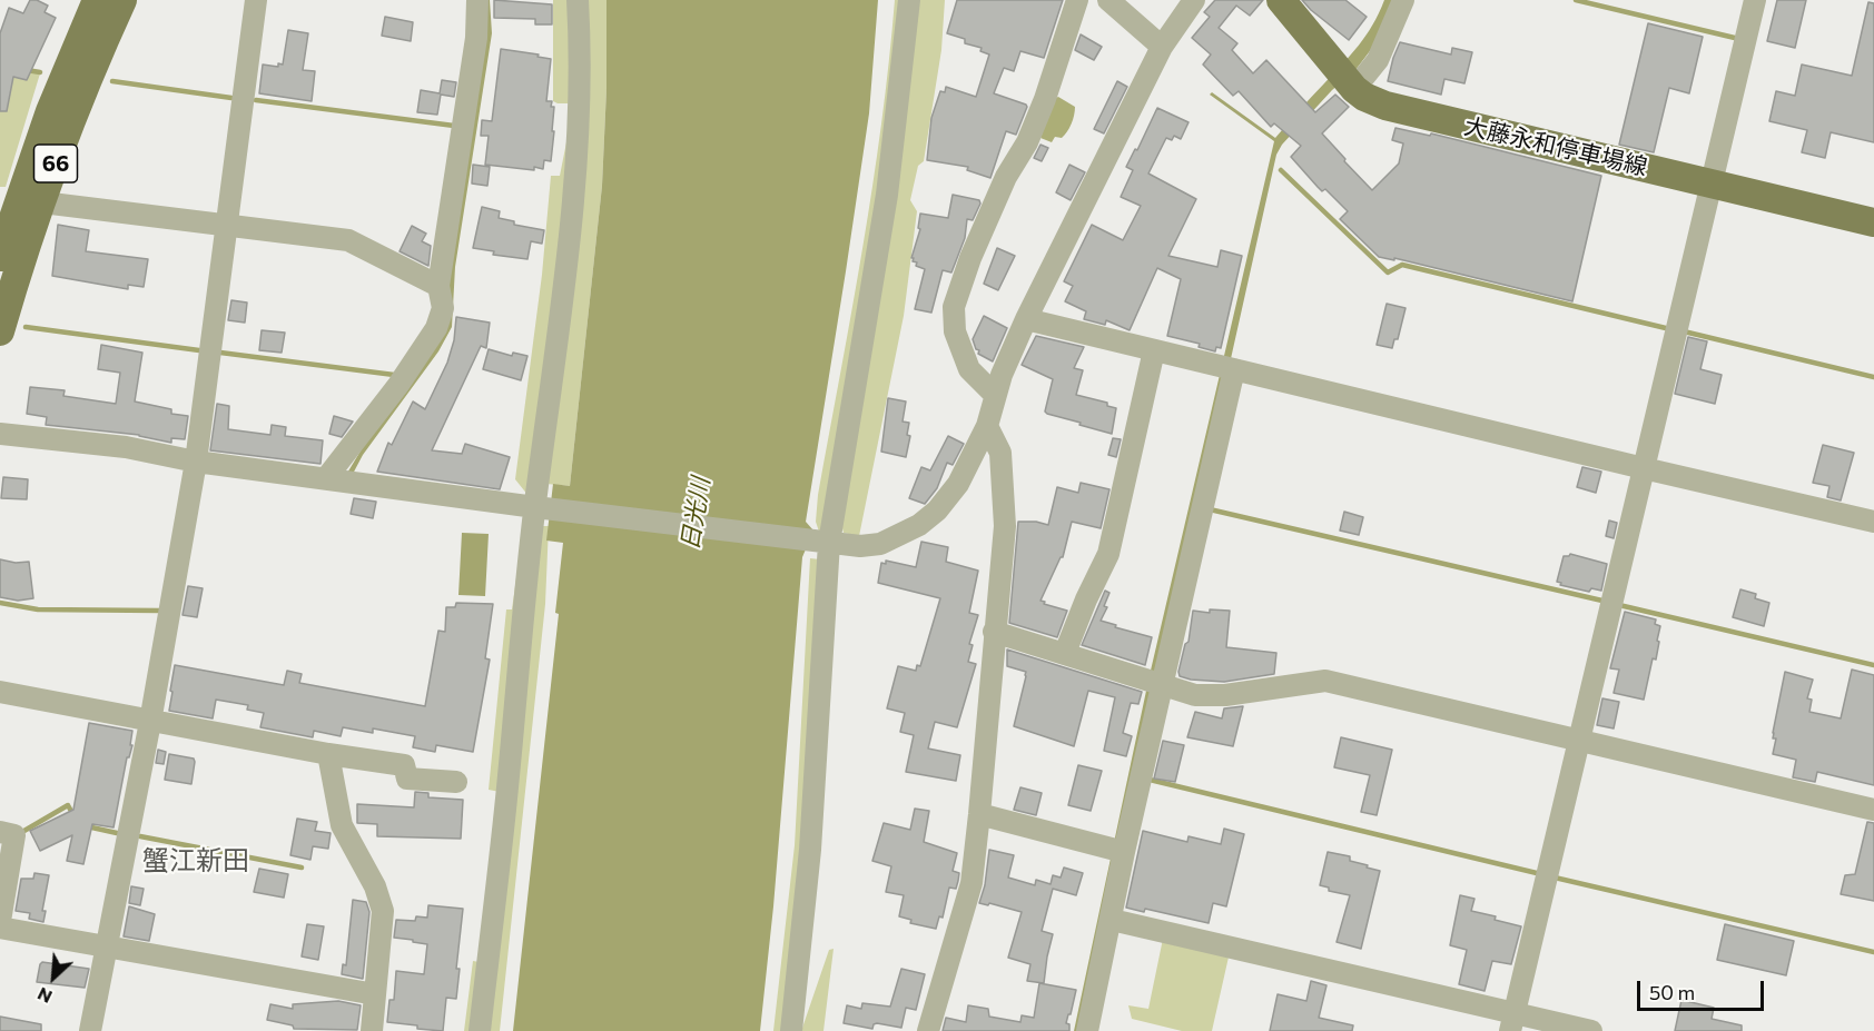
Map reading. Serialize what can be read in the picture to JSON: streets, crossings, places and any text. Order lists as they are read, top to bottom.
{
  "streets": {
    "main road": ["大藤永和停車場線", "66"]
  },
  "districts": ["蟹江新田"],
  "water": ["日光川"],
  "scale_bar": "50 m",
  "north": "bottom left"
}
